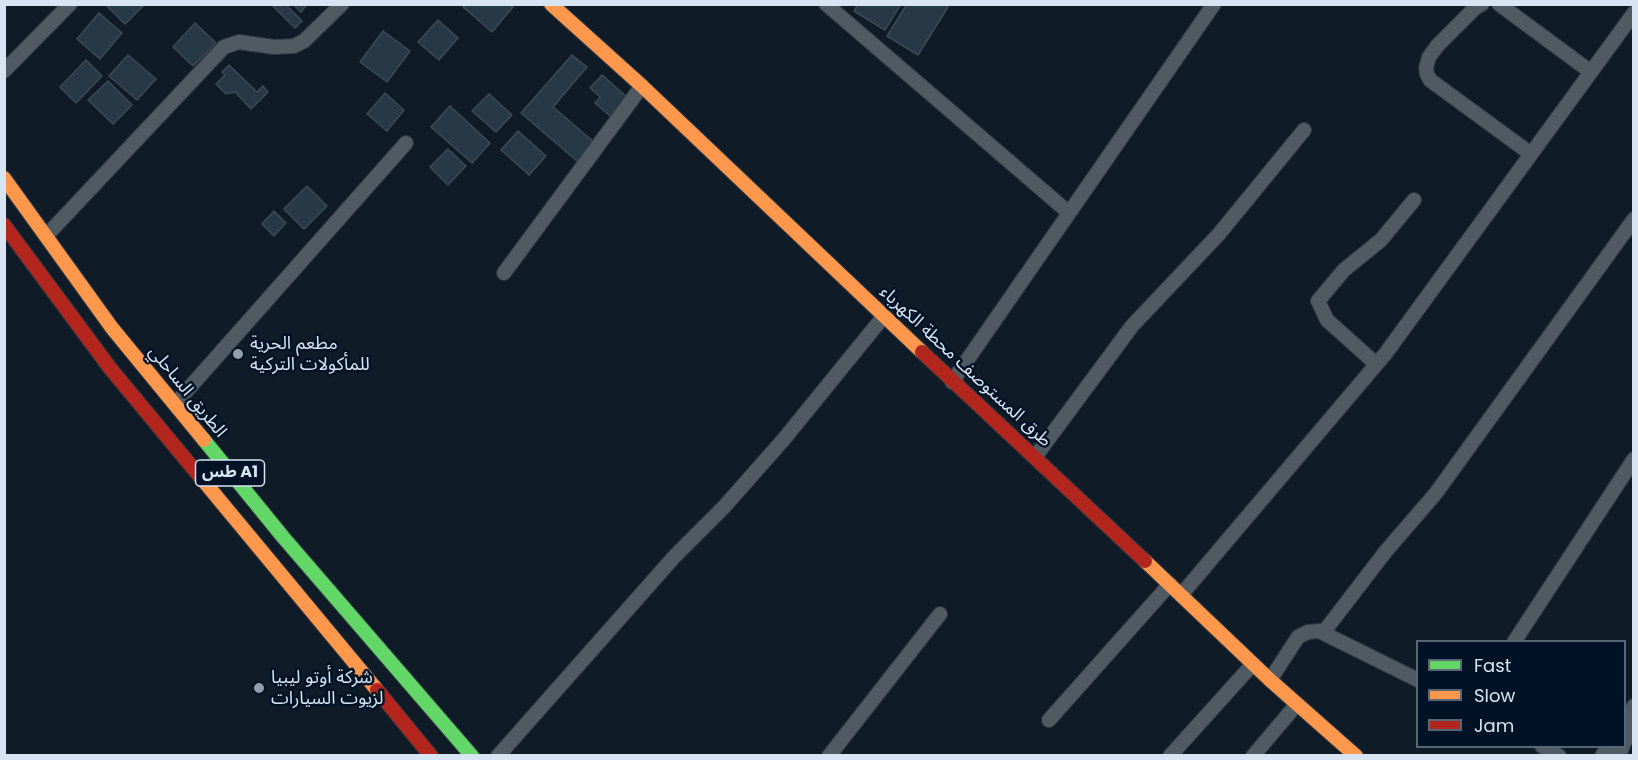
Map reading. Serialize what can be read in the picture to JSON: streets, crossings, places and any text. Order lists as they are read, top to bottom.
{
  "streets": {
    "main road": ["طرق المستوصف محطة الكهرباء", "الطريق الساحلي", "طس A1"]
  },
  "places": ["مطعم الحرية للمأكولات التركية", "شركة أوتو ليبيا لزيوت السيارات"],
  "legend": ["Fast", "Slow", "Jam"]
}
